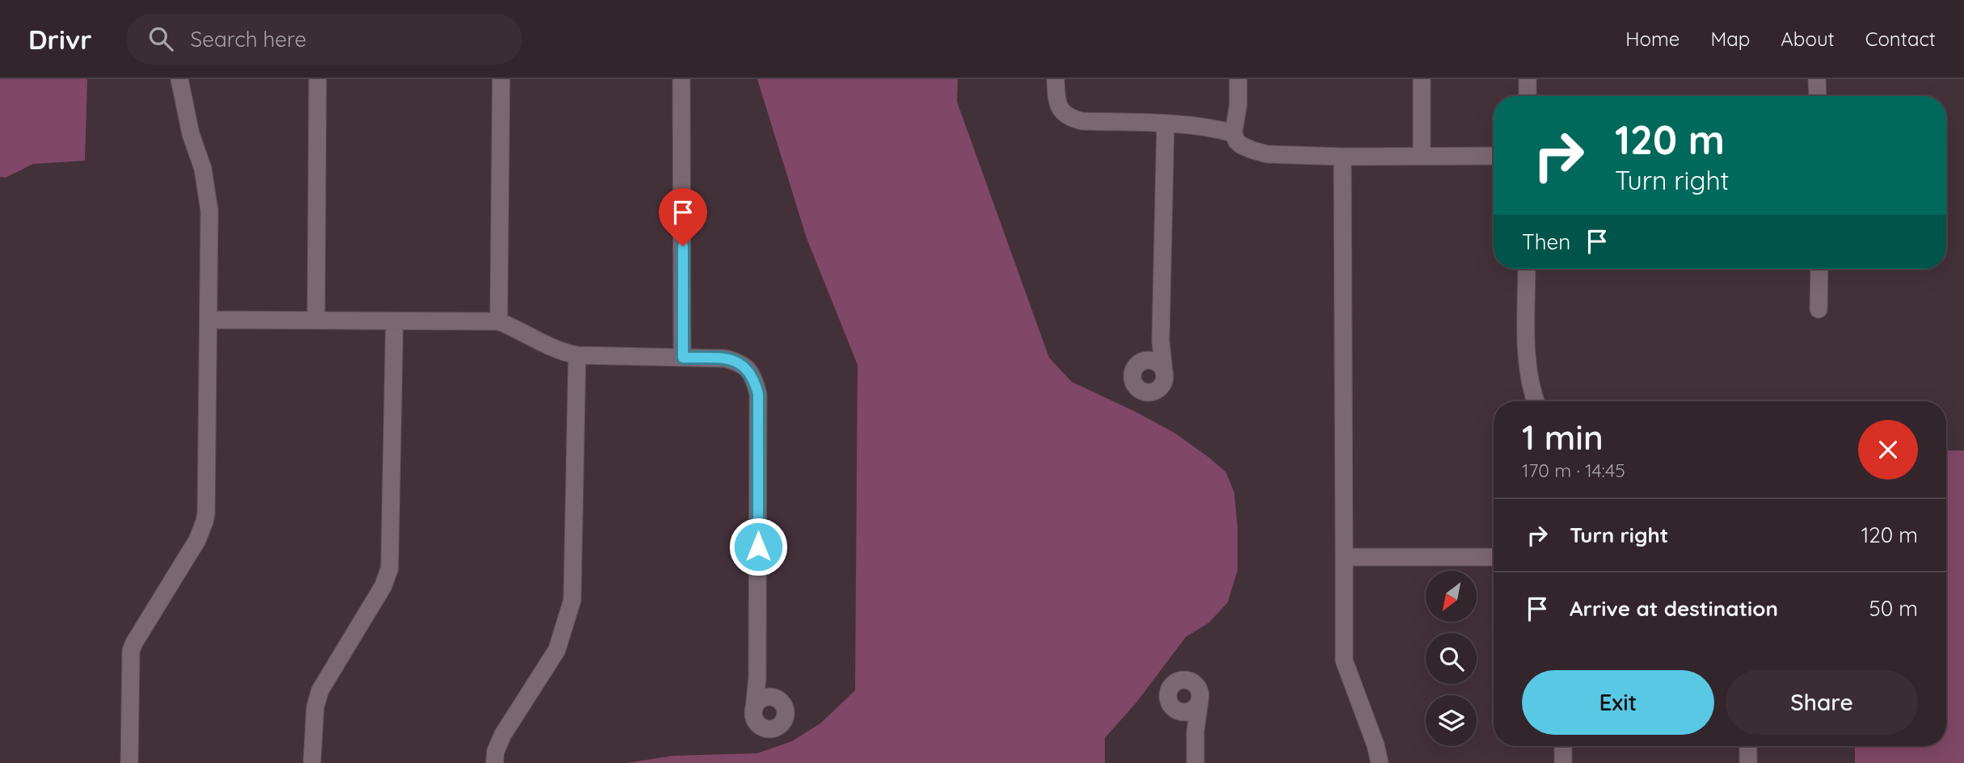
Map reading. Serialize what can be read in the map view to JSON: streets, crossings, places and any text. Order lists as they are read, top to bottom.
{
  "north": "bottom left",
  "page": {
    "header": "Drivr",
    "search": "Search here",
    "nav": [
      "Home",
      "Map",
      "About",
      "Contact"
    ],
    "turn": ["120 m", "Turn right"],
    "then": "Then",
    "heading": ["1 min", "170 m · 14:45"],
    "list": [
      {
        "name": "Turn right",
        "value": "120 m"
      },
      {
        "name": "Arrive at destination",
        "value": "50 m"
      }
    ],
    "buttons": ["Exit", "Share"]
  }
}
